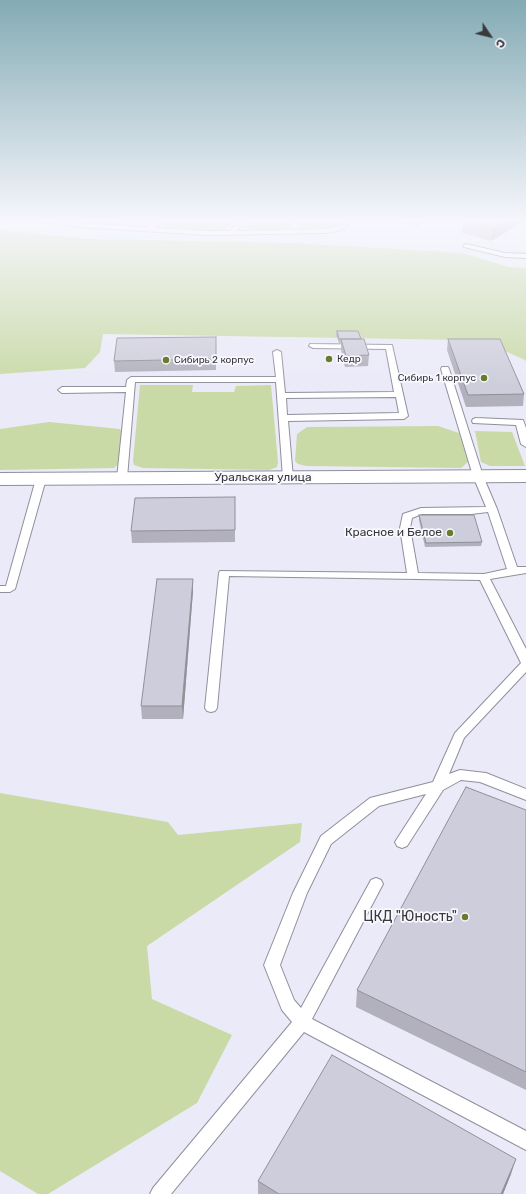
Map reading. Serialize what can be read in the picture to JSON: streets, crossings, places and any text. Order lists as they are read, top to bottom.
{
  "streets": {
    "street": ["Уральская улица"]
  },
  "places": [
    "Кедр",
    "Сибирь 2 корпус",
    "Сибирь 1 корпус",
    "Красное и Белое",
    "ЦКД \"Юность\""
  ],
  "north": "bottom right"
}
